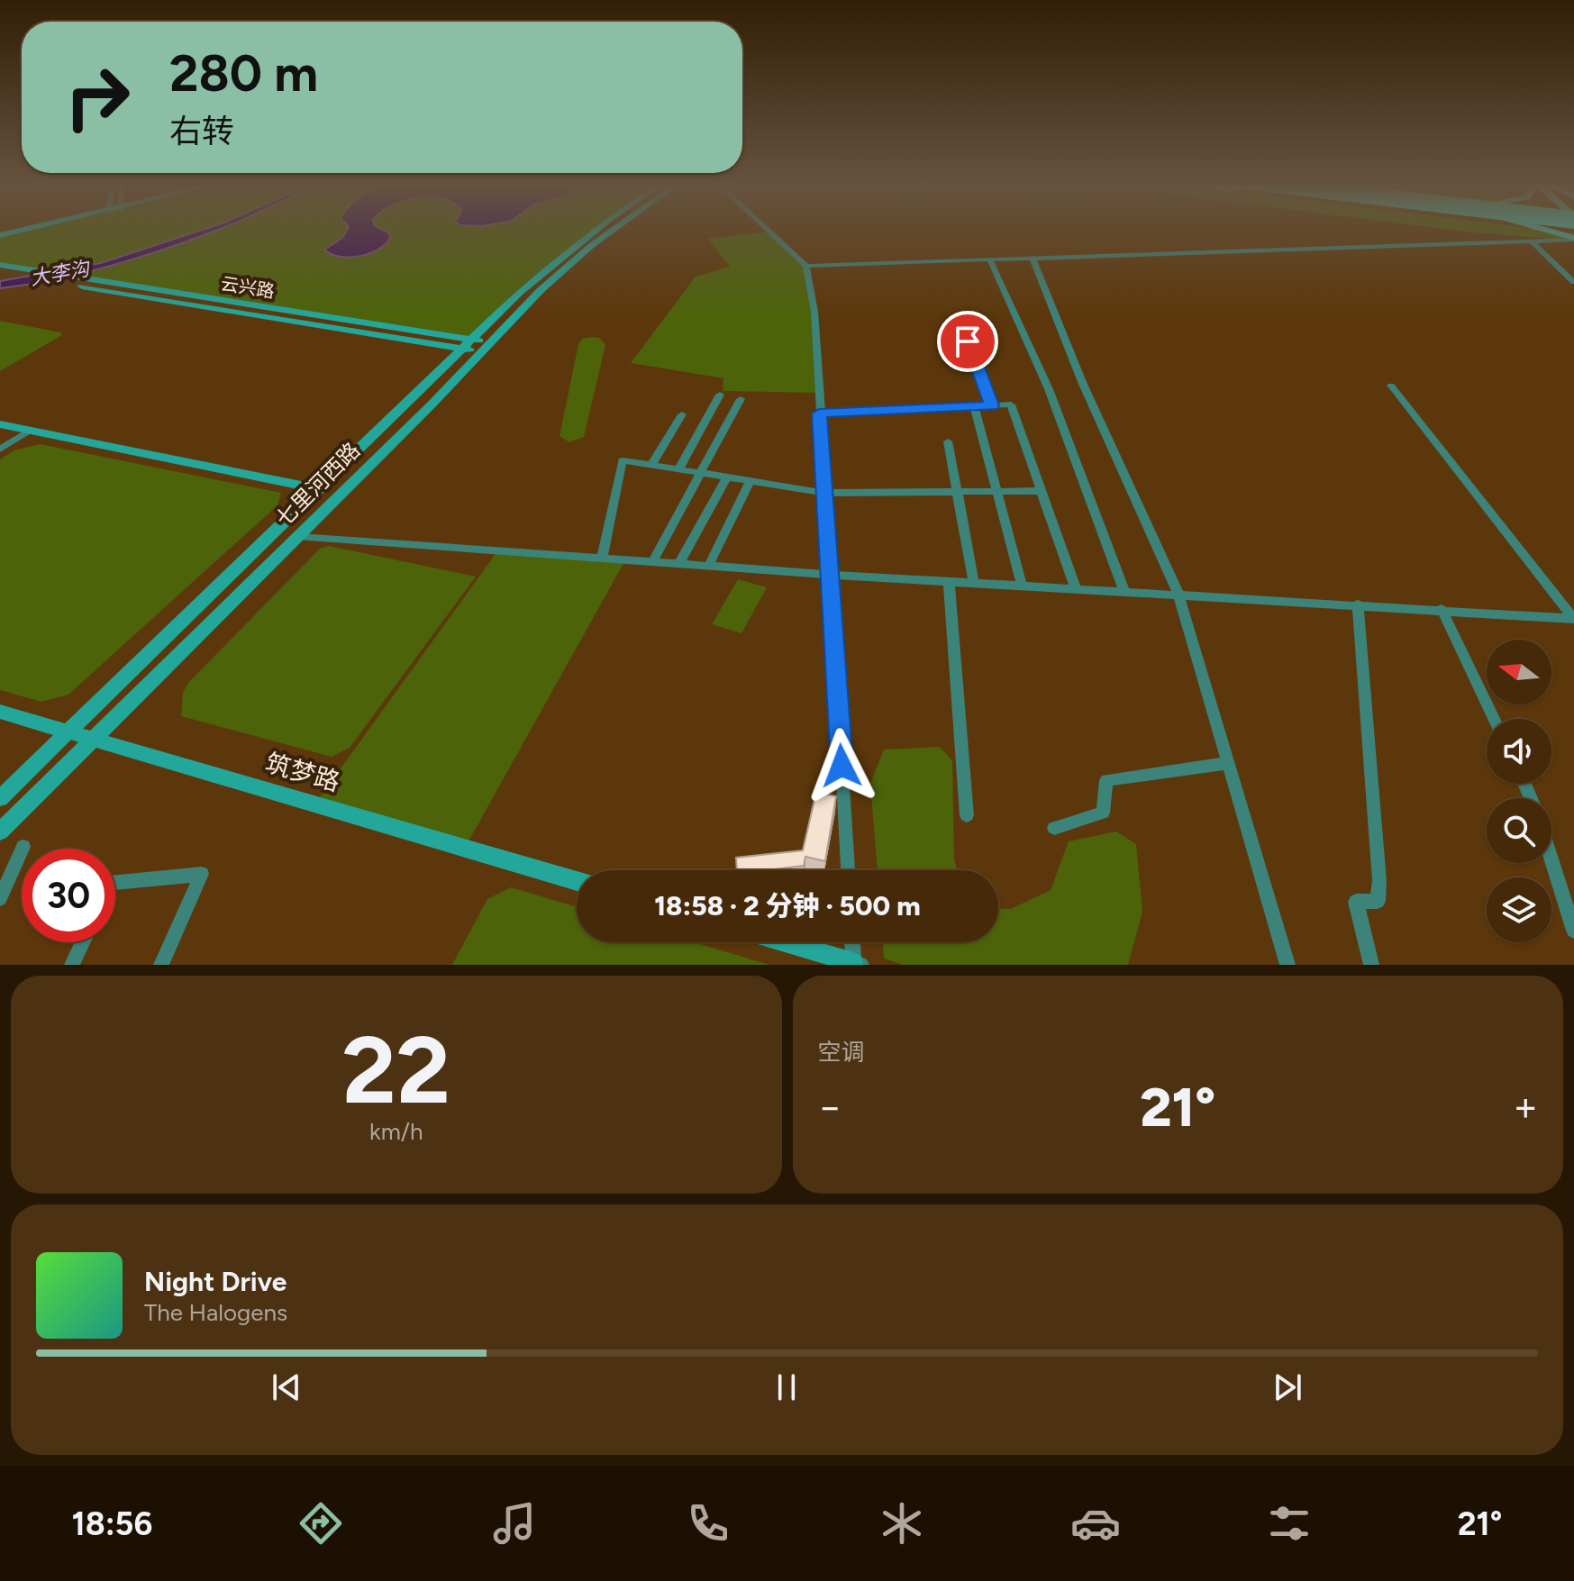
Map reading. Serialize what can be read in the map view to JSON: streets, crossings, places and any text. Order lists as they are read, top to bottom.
{
  "streets": {
    "street": ["云兴路", "七里河西路", "筑梦路"]
  },
  "crossings": [
    ["云兴路", "七里河西路"],
    ["七里河西路", "筑梦路"]
  ],
  "water": ["大李沟"],
  "north": "left",
  "page": {
    "turn": ["280 m", "右转"],
    "limit": "30",
    "trip": "18:58 · 2 分钟 · 500 m",
    "tile": [
      ["22", "km/h"],
      "空调"
    ],
    "heat": ["−", "21°", "+"],
    "song": ["Night Drive", "The Halogens"],
    "tabs": ["18:56", "21°"]
  }
}
